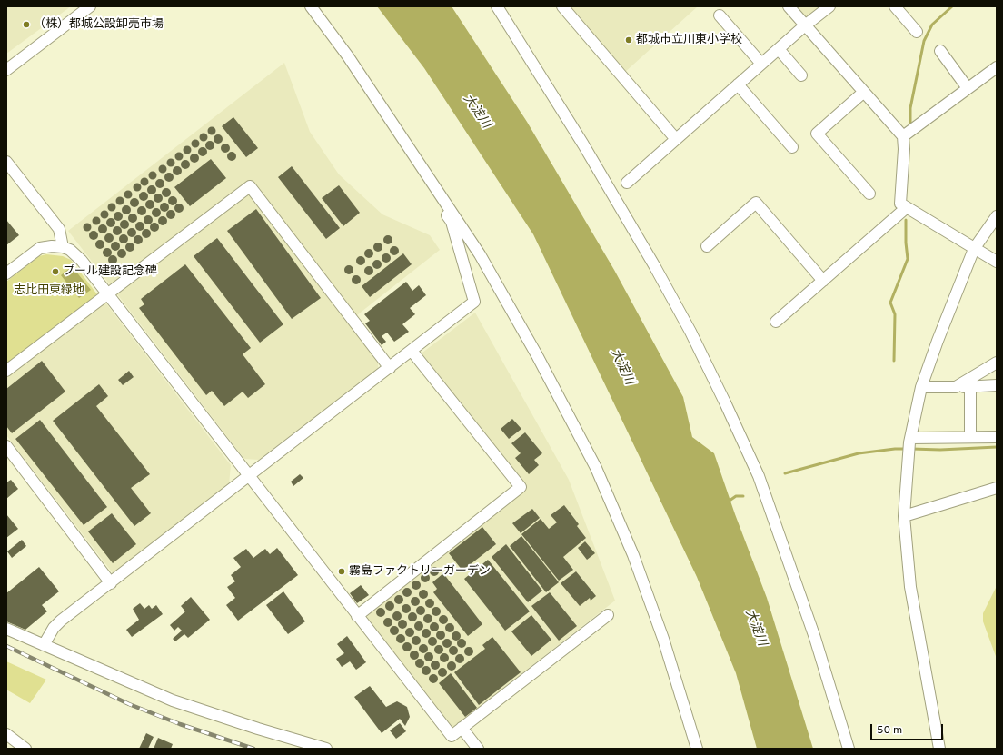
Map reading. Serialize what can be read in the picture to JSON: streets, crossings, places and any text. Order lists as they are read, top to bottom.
{
  "water": ["大淀川"],
  "parks": ["志比田東緑地"],
  "places": [
    "（株）都城公設卸売市場",
    "都城市立川東小学校",
    "プール建設記念碑",
    "霧島ファクトリーガーデン"
  ],
  "scale_bar": "50 m"
}
